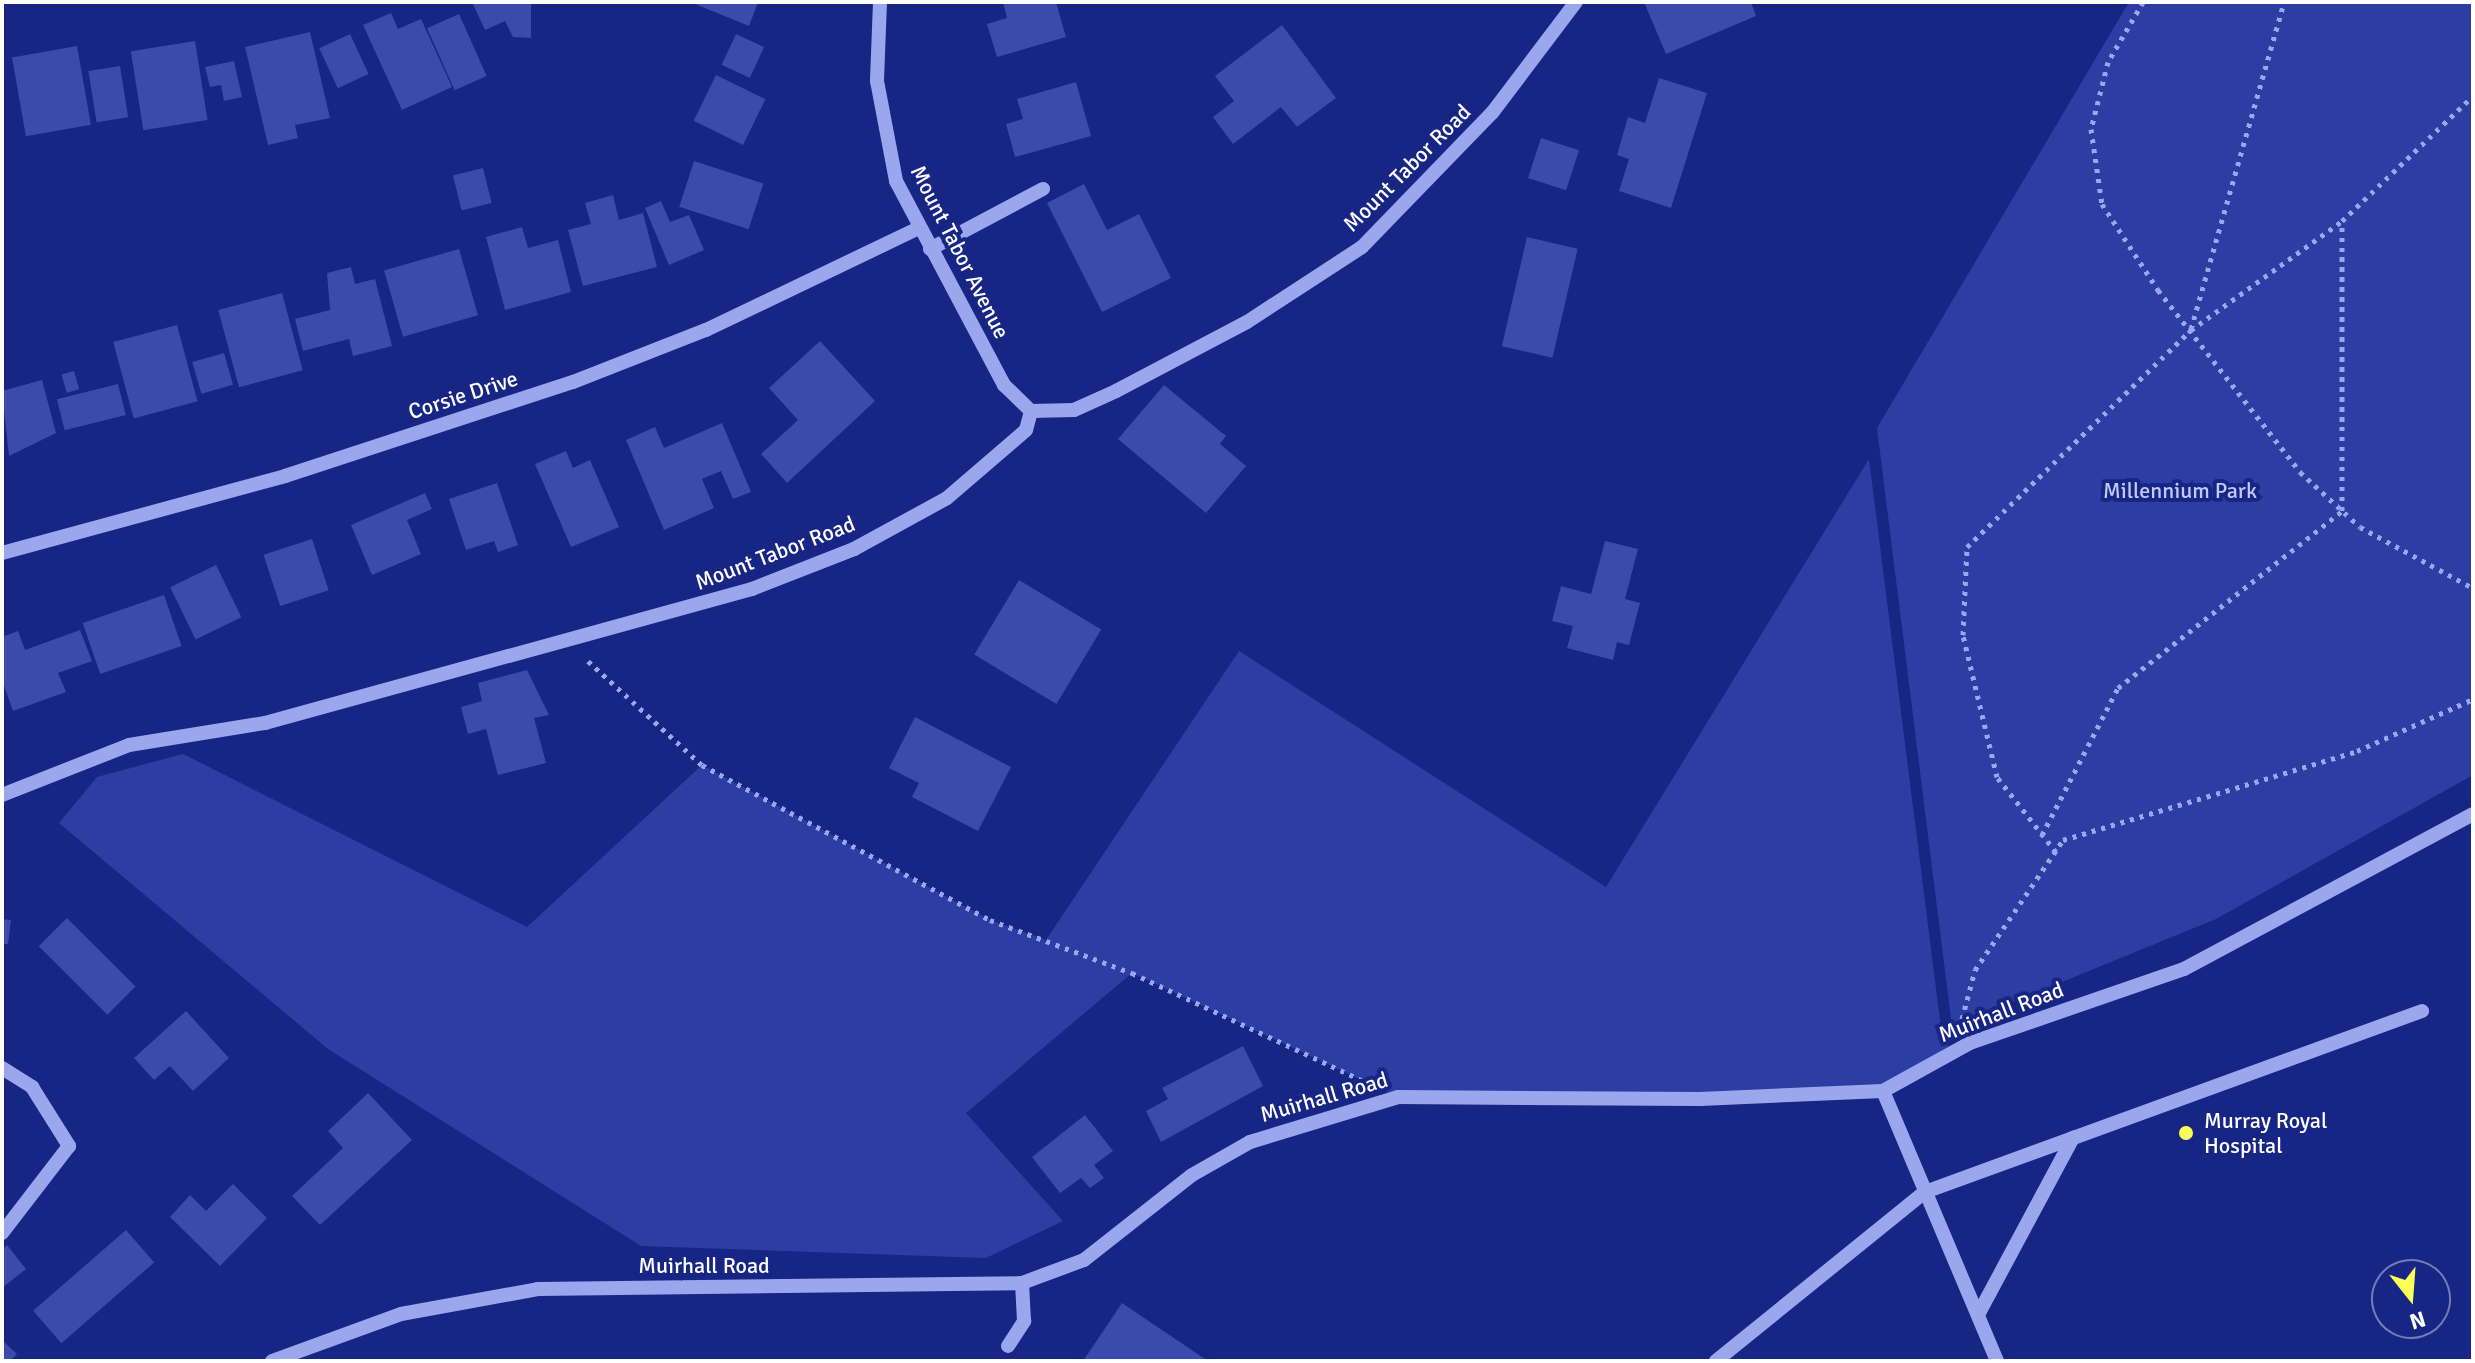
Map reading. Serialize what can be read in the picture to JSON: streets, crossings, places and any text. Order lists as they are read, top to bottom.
{
  "streets": {
    "street": [
      "Mount Tabor Road",
      "Mount Tabor Avenue",
      "Corsie Drive",
      "Muirhall Road"
    ]
  },
  "crossings": [
    ["Mount Tabor Road", "Mount Tabor Avenue"],
    ["Mount Tabor Avenue", "Corsie Drive"]
  ],
  "parks": ["Millennium Park"],
  "places": ["Murray Royal Hospital"],
  "north": "bottom"
}
